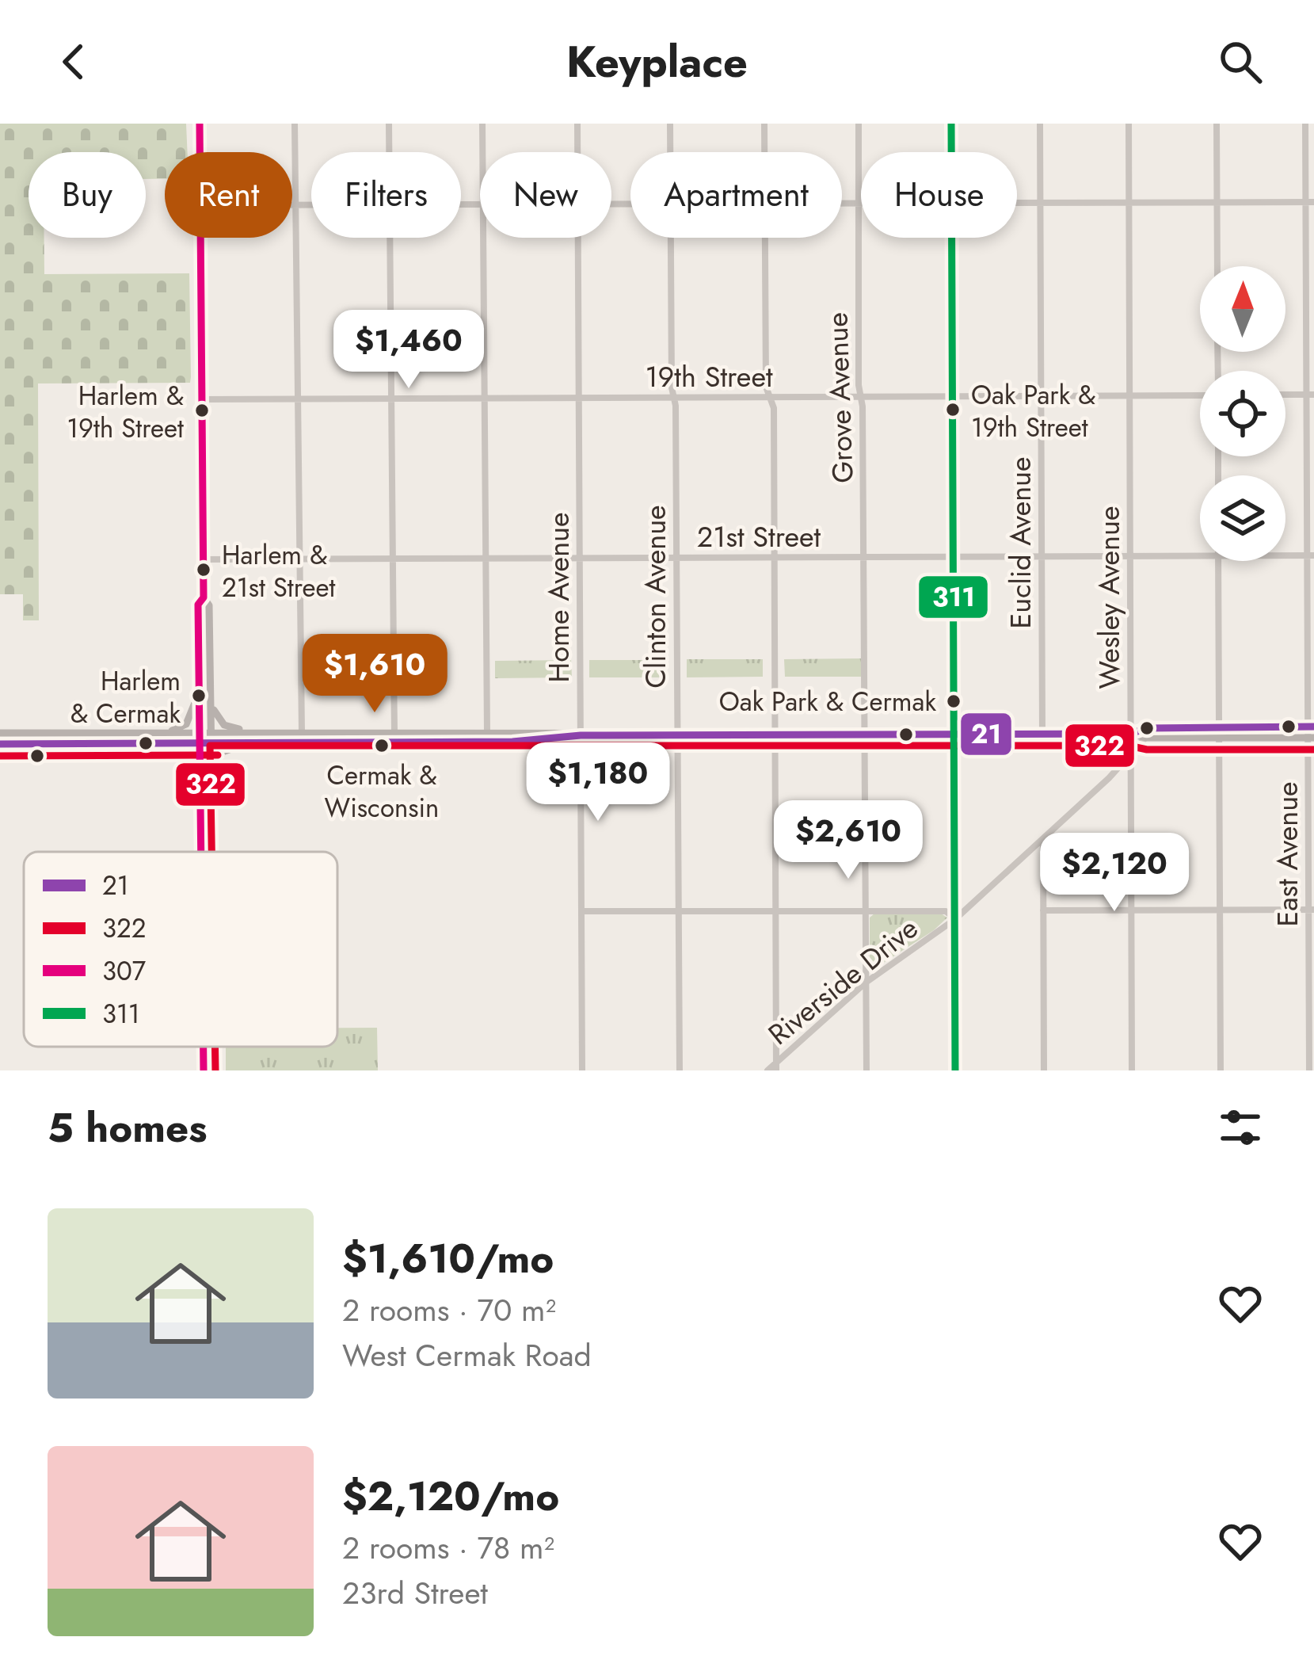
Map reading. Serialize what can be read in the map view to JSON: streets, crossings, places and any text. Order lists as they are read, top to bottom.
{
  "streets": {
    "street": [
      "19th Street",
      "Grove Avenue",
      "21st Street",
      "Euclid Avenue",
      "Clinton Avenue",
      "Home Avenue",
      "Wesley Avenue",
      "East Avenue",
      "Riverside Drive"
    ]
  },
  "crossings": [
    ["19th Street", "Grove Avenue"],
    ["19th Street", "Euclid Avenue"],
    ["19th Street", "Clinton Avenue"],
    ["19th Street", "Home Avenue"],
    ["19th Street", "Wesley Avenue"],
    ["Grove Avenue", "21st Street"],
    ["Grove Avenue", "Riverside Drive"],
    ["21st Street", "Euclid Avenue"],
    ["21st Street", "Clinton Avenue"],
    ["21st Street", "Home Avenue"],
    ["21st Street", "Wesley Avenue"],
    ["21st Street", "East Avenue"],
    ["Wesley Avenue", "Riverside Drive"]
  ],
  "places": [
    "Oak Park & 19th Street",
    "Harlem & 19th Street",
    "Harlem & 21st Street",
    "Harlem & Cermak",
    "Oak Park & Cermak",
    "Cermak & Wisconsin"
  ],
  "lines": [
    "transit line 307",
    "transit line 311",
    "transit line 21",
    "transit line 322"
  ],
  "legend": [
    "21",
    "322",
    "307",
    "311"
  ],
  "north": "top",
  "page": {
    "header": "Keyplace",
    "chip": [
      "Buy",
      "Rent",
      "Filters",
      "New",
      "Apartment",
      "House"
    ],
    "price": [
      "$1,460",
      "$1,610",
      "$1,180",
      "$2,610",
      "$2,120"
    ],
    "heading": "5 homes",
    "list": [
      {
        "name": "$1,610/mo",
        "note": "2 rooms · 70 m² · West Cermak Road"
      },
      {
        "name": "$2,120/mo",
        "note": "2 rooms · 78 m² · 23rd Street"
      }
    ]
  }
}
